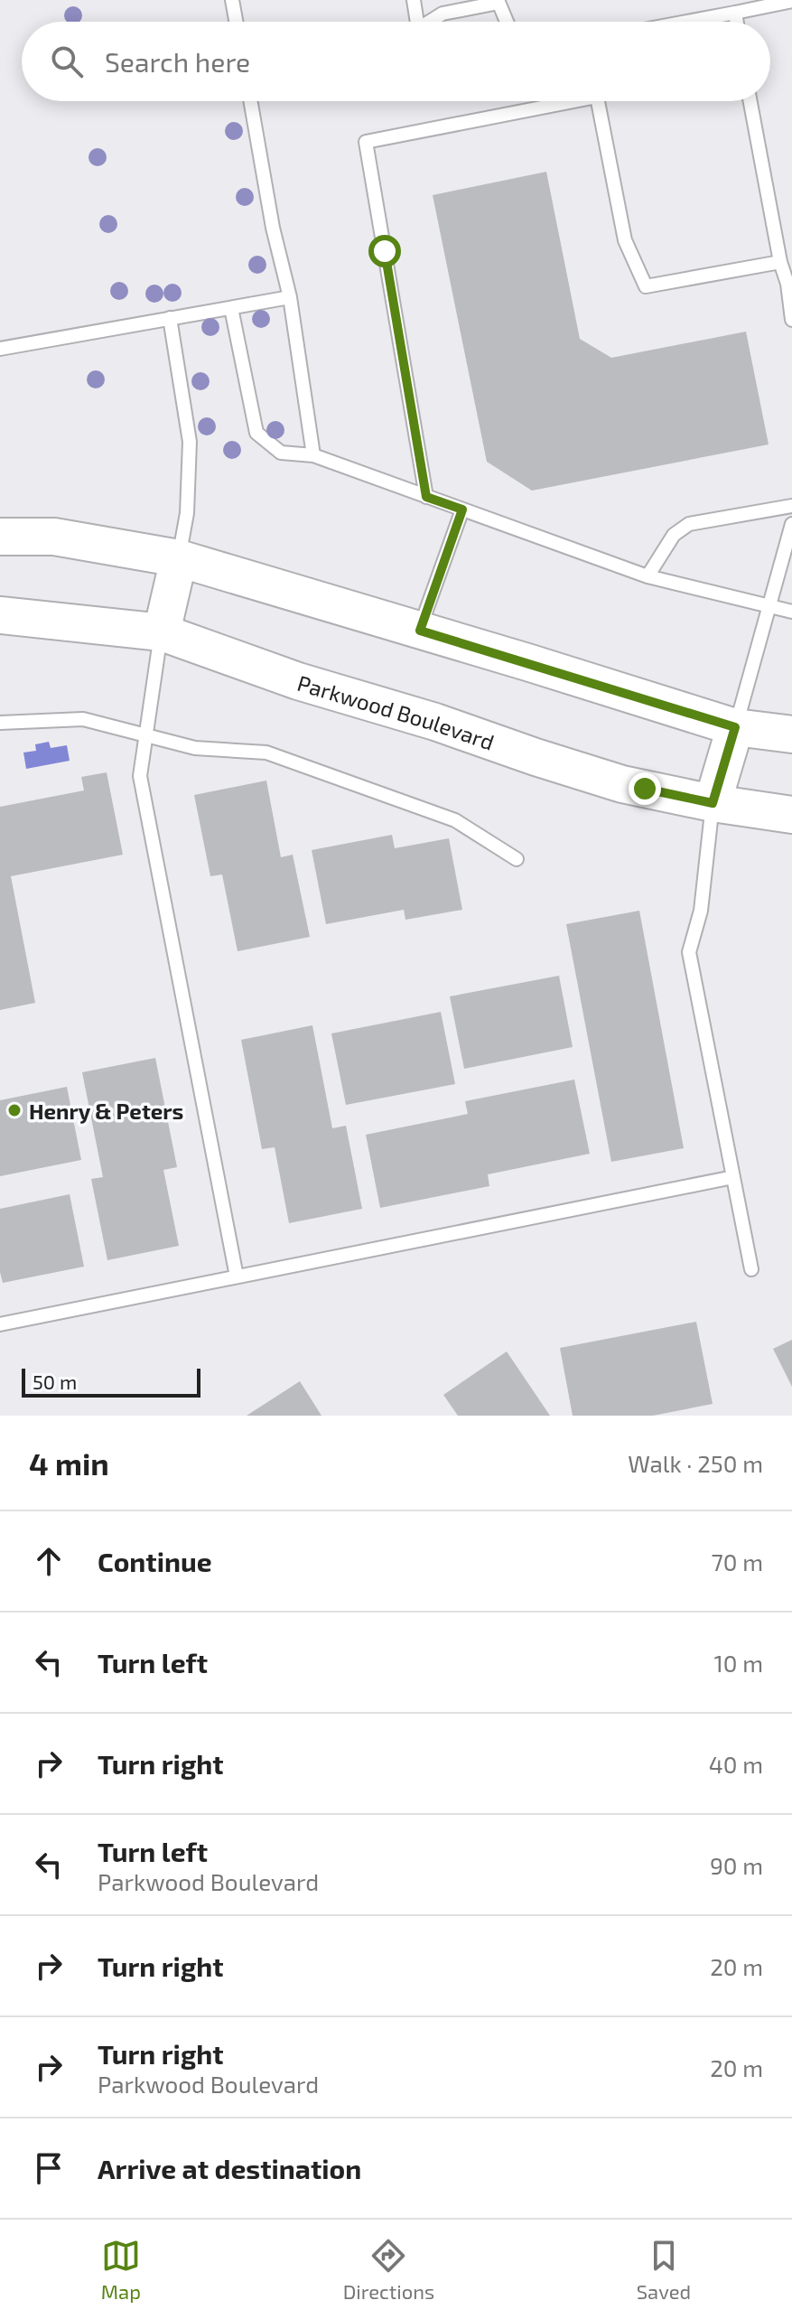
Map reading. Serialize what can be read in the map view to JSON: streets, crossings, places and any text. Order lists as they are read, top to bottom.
{
  "streets": {
    "main road": ["Parkwood Boulevard"]
  },
  "places": ["Henry & Peters"],
  "scale_bar": "50 m",
  "page": {
    "search": "Search here",
    "scale": "50 m",
    "heading": ["4 min", "Walk · 250 m"],
    "list": [
      ["Continue", "70 m"],
      ["Turn left", "10 m"],
      ["Turn right", "40 m"],
      ["Turn left", "Parkwood Boulevard", "90 m"],
      ["Turn right", "20 m"],
      ["Turn right", "Parkwood Boulevard", "20 m"],
      "Arrive at destination"
    ],
    "nav": ["Map", "Directions", "Saved"]
  }
}
